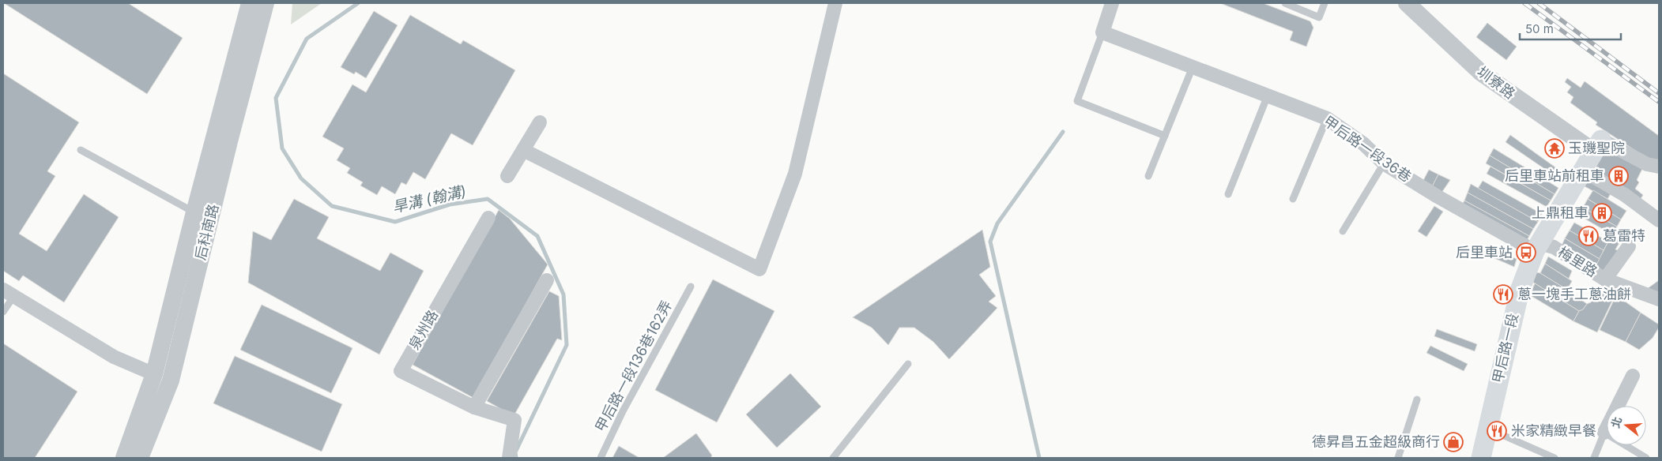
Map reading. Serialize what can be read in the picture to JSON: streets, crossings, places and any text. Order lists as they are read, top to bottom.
{
  "streets": {
    "main road": ["甲后路一段"],
    "street": [
      "圳寮路",
      "甲后路一段36巷",
      "后科南路",
      "梅里路",
      "泉州路"
    ],
    "lane": ["甲后路一段136巷162弄"]
  },
  "crossings": [
    ["圳寮路", "甲后路一段"],
    ["甲后路一段36巷", "梅里路"],
    ["甲后路一段36巷", "甲后路一段"],
    ["梅里路", "甲后路一段"]
  ],
  "water": ["旱溝 (翰溝)"],
  "places": {
    "temple": ["玉璣聖院"],
    "building": ["后里車站前租車", "上鼎租車"],
    "restaurant": ["葛雷特", "蔥一塊手工蔥油餅", "米家精緻早餐"],
    "bus stop": ["后里車站"],
    "shop": ["德昇昌五金超級商行"]
  },
  "scale_bar": "50 m",
  "north": "left"
}
